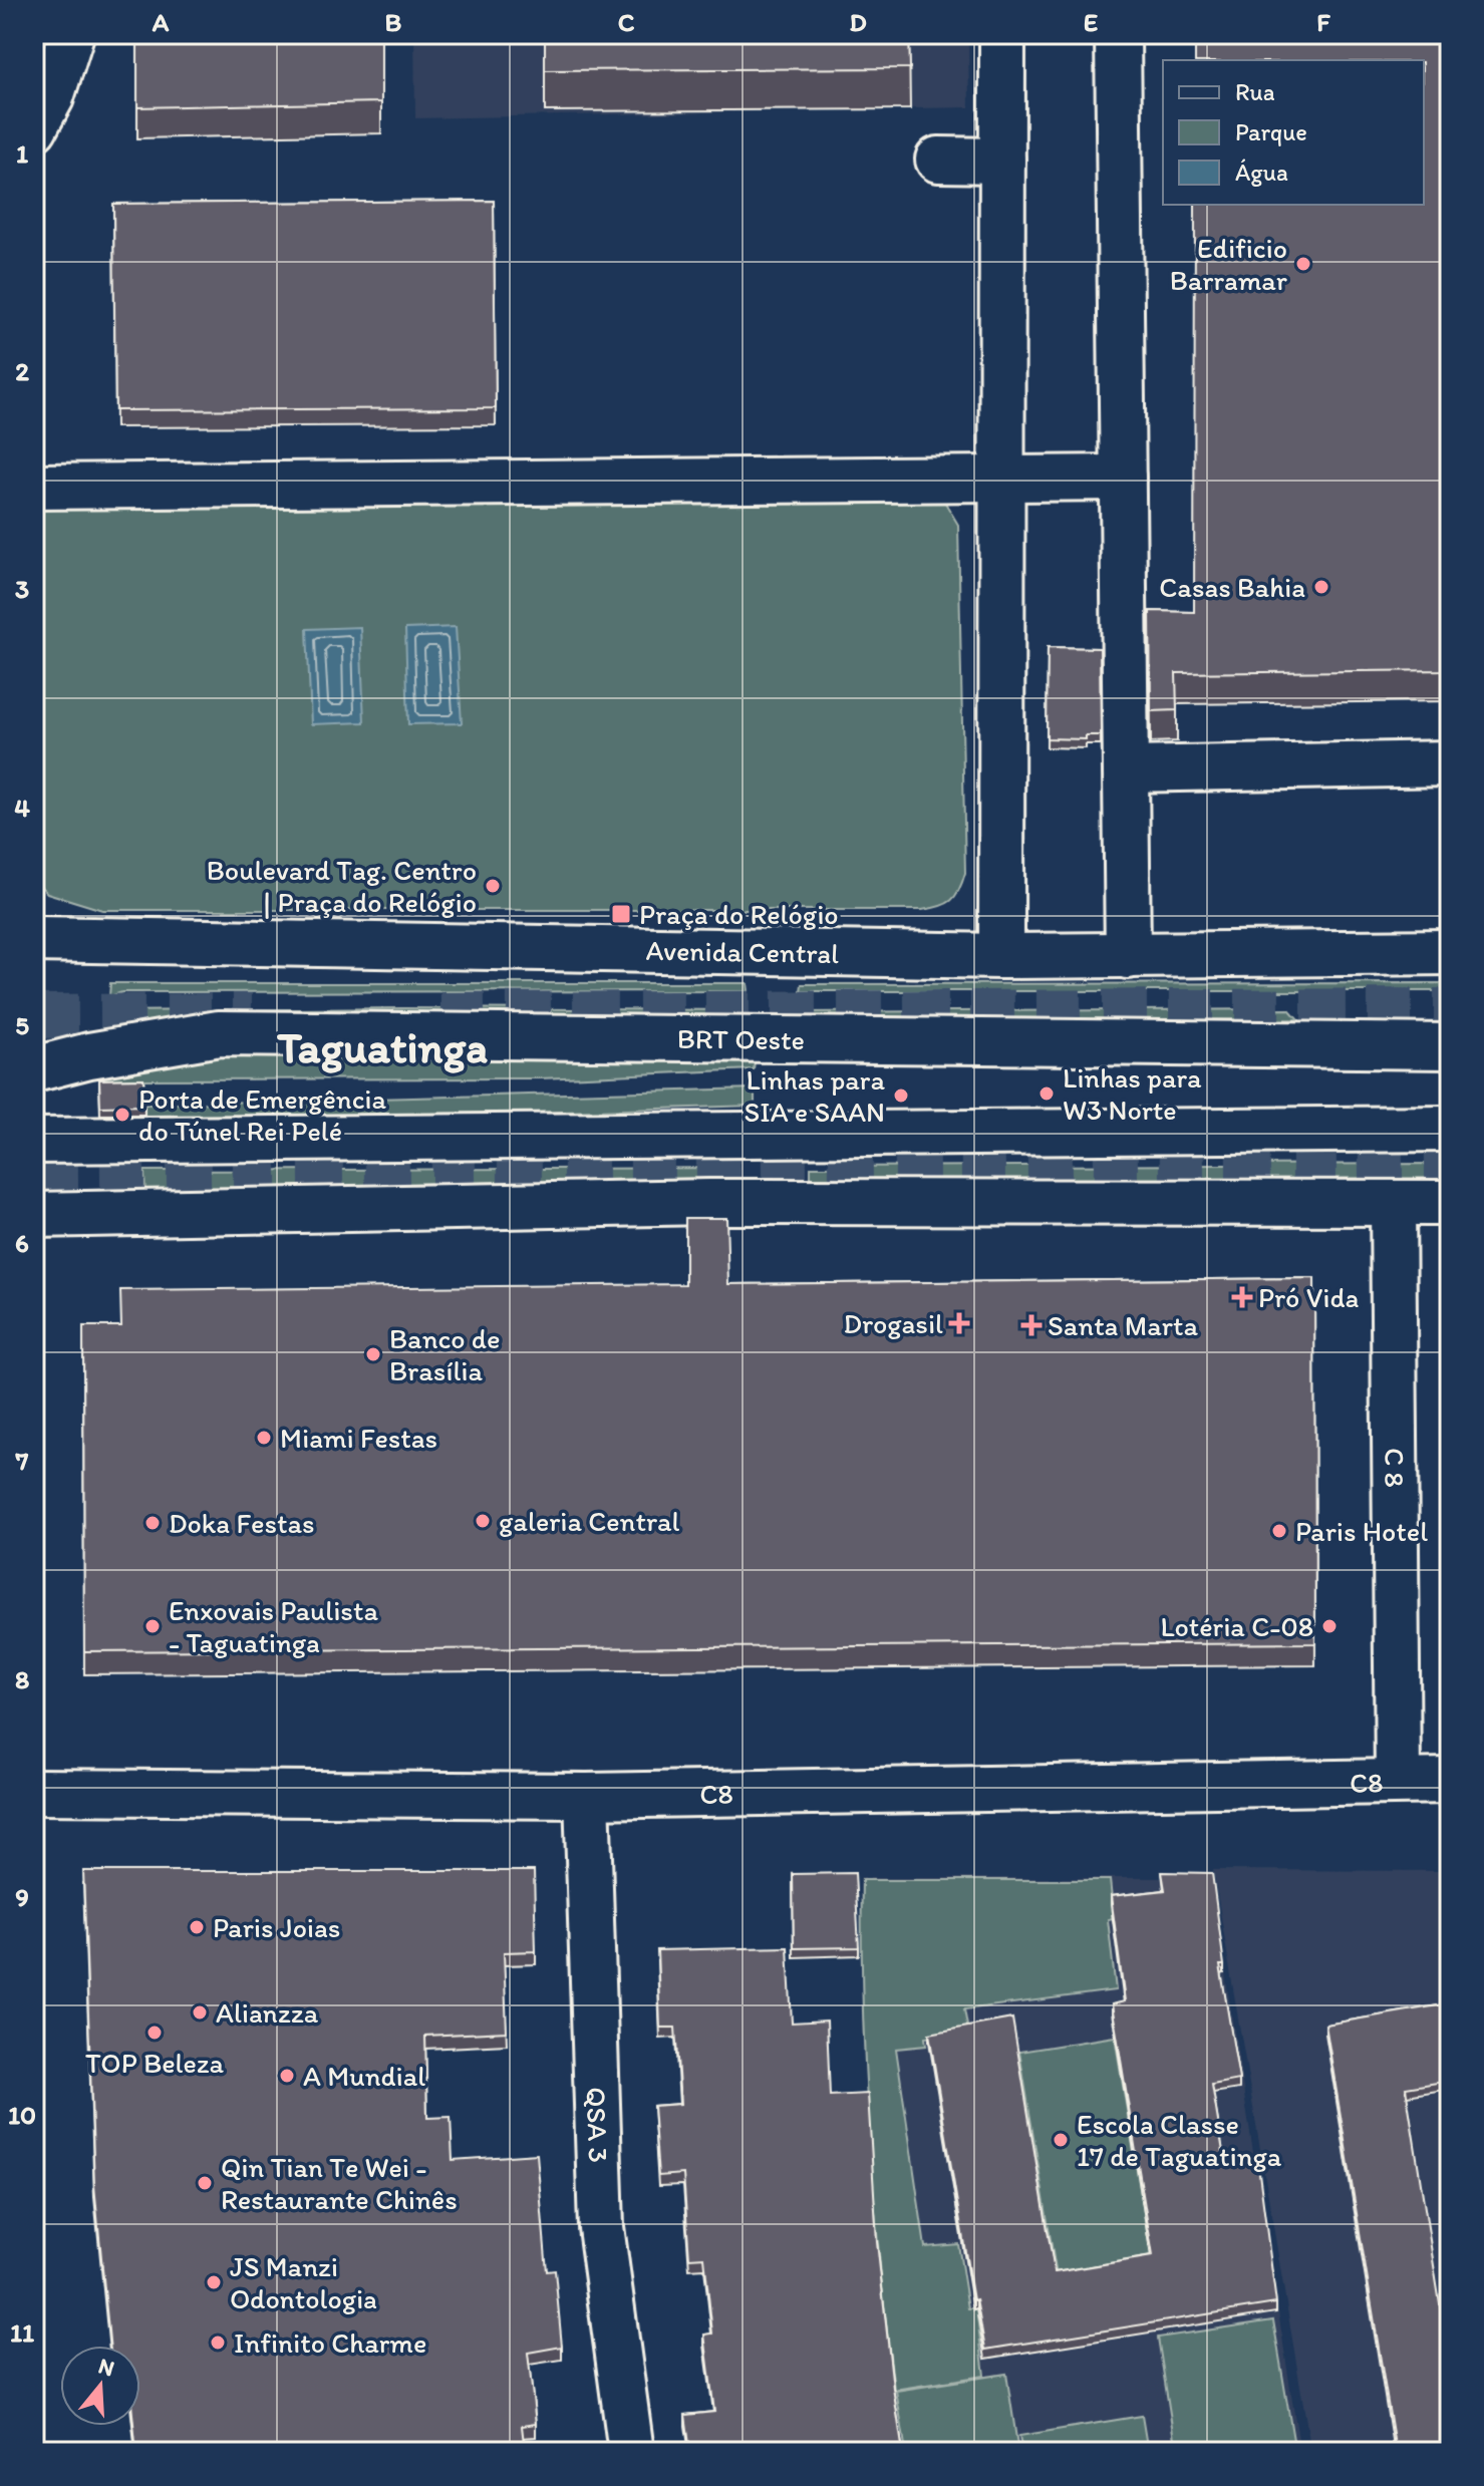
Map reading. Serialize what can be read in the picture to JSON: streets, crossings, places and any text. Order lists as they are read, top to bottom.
{
  "streets": {
    "main road": [
      "Avenida Central",
      "BRT Oeste",
      "C 8",
      "C8",
      "QSA 3"
    ]
  },
  "crossings": [
    ["C 8", "C8"],
    ["C8", "QSA 3"]
  ],
  "districts": ["Taguatinga"],
  "places": {
    "other": [
      "Edificio Barramar",
      "Casas Bahia",
      "Boulevard Tag. Centro | Praça do Relógio",
      "Linhas para W3 Norte",
      "Linhas para SIA e SAAN",
      "Porta de Emergência do Túnel Rei Pelé",
      "Banco de Brasília",
      "Miami Festas",
      "galeria Central",
      "Doka Festas",
      "Paris Hotel",
      "Enxovais Paulista - Taguatinga",
      "Lotéria C-08",
      "Paris Joias",
      "Alianzza",
      "TOP Beleza",
      "A Mundial",
      "Escola Classe 17 de Taguatinga",
      "Qin Tian Te Wei - Restaurante Chinês",
      "JS Manzi Odontologia",
      "Infinito Charme"
    ],
    "transit": ["Praça do Relógio"],
    "health": ["Pró Vida", "Drogasil", "Santa Marta"]
  },
  "legend": ["Rua", "Parque", "Água"],
  "north": "top",
  "grid": {
    "columns": [
      "A",
      "B",
      "C",
      "D",
      "E",
      "F"
    ],
    "rows": [
      "1",
      "2",
      "3",
      "4",
      "5",
      "6",
      "7",
      "8",
      "9",
      "10",
      "11"
    ]
  }
}
